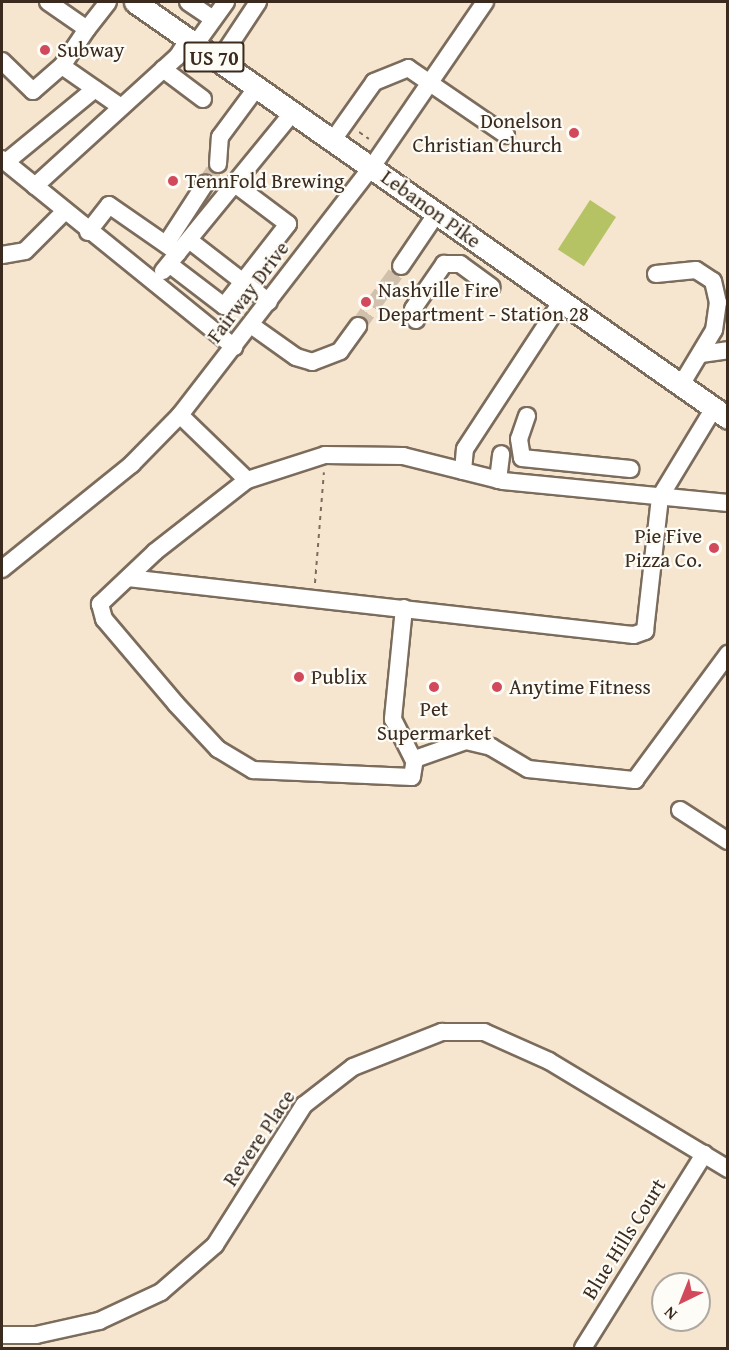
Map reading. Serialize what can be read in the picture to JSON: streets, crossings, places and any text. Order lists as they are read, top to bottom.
{
  "streets": {
    "main road": ["US 70", "Lebanon Pike"],
    "street": ["Fairway Drive", "Revere Place", "Blue Hills Court"]
  },
  "crossings": [
    ["Lebanon Pike", "Fairway Drive"],
    ["Revere Place", "Blue Hills Court"]
  ],
  "places": [
    "Subway",
    "Donelson Christian Church",
    "TennFold Brewing",
    "Nashville Fire Department - Station 28",
    "Pie Five Pizza Co.",
    "Publix",
    "Pet Supermarket",
    "Anytime Fitness"
  ],
  "north": "bottom left"
}
